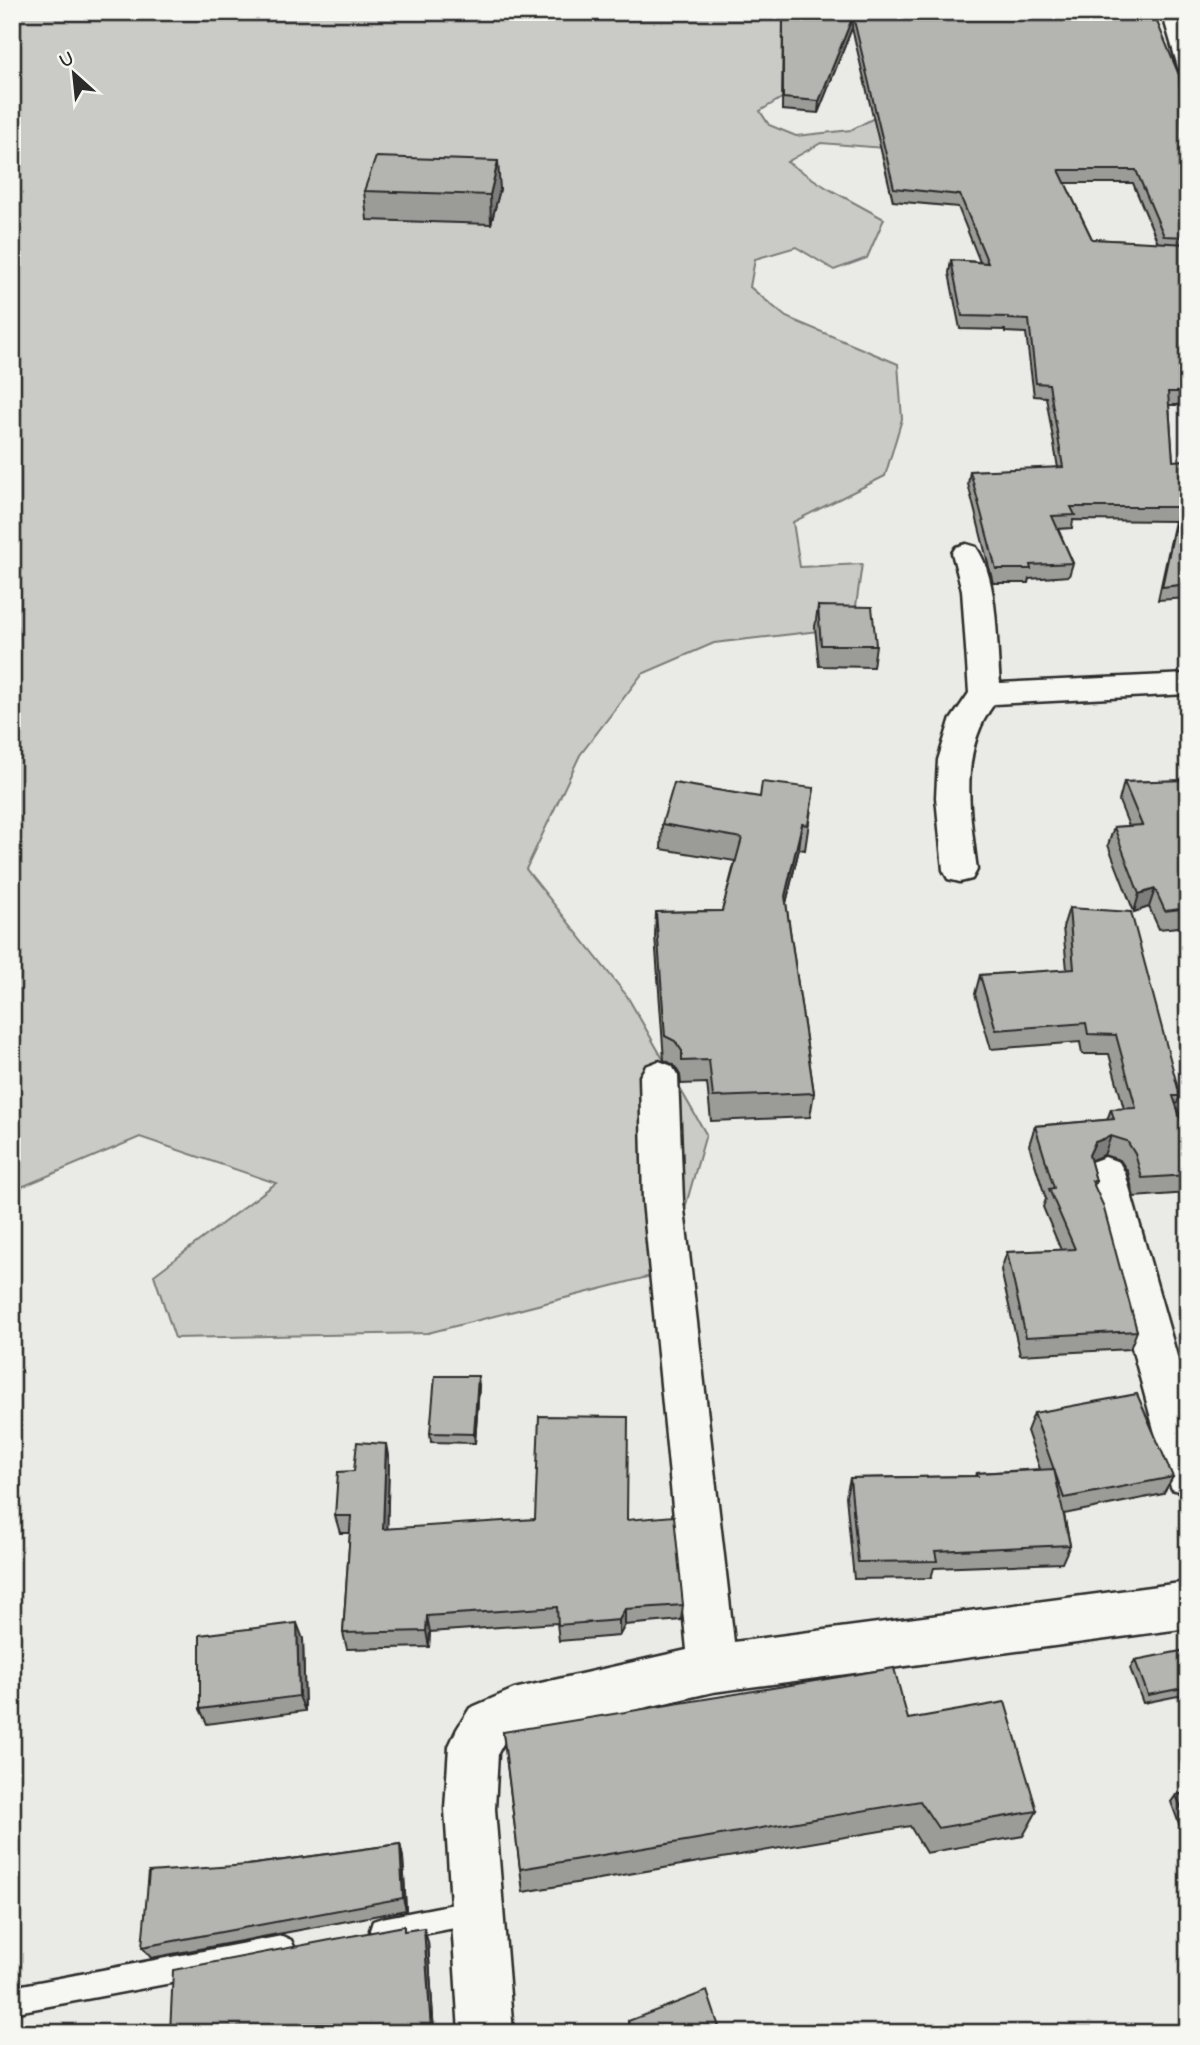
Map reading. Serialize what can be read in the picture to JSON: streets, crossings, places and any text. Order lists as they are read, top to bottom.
{
  "north": "top left"
}
